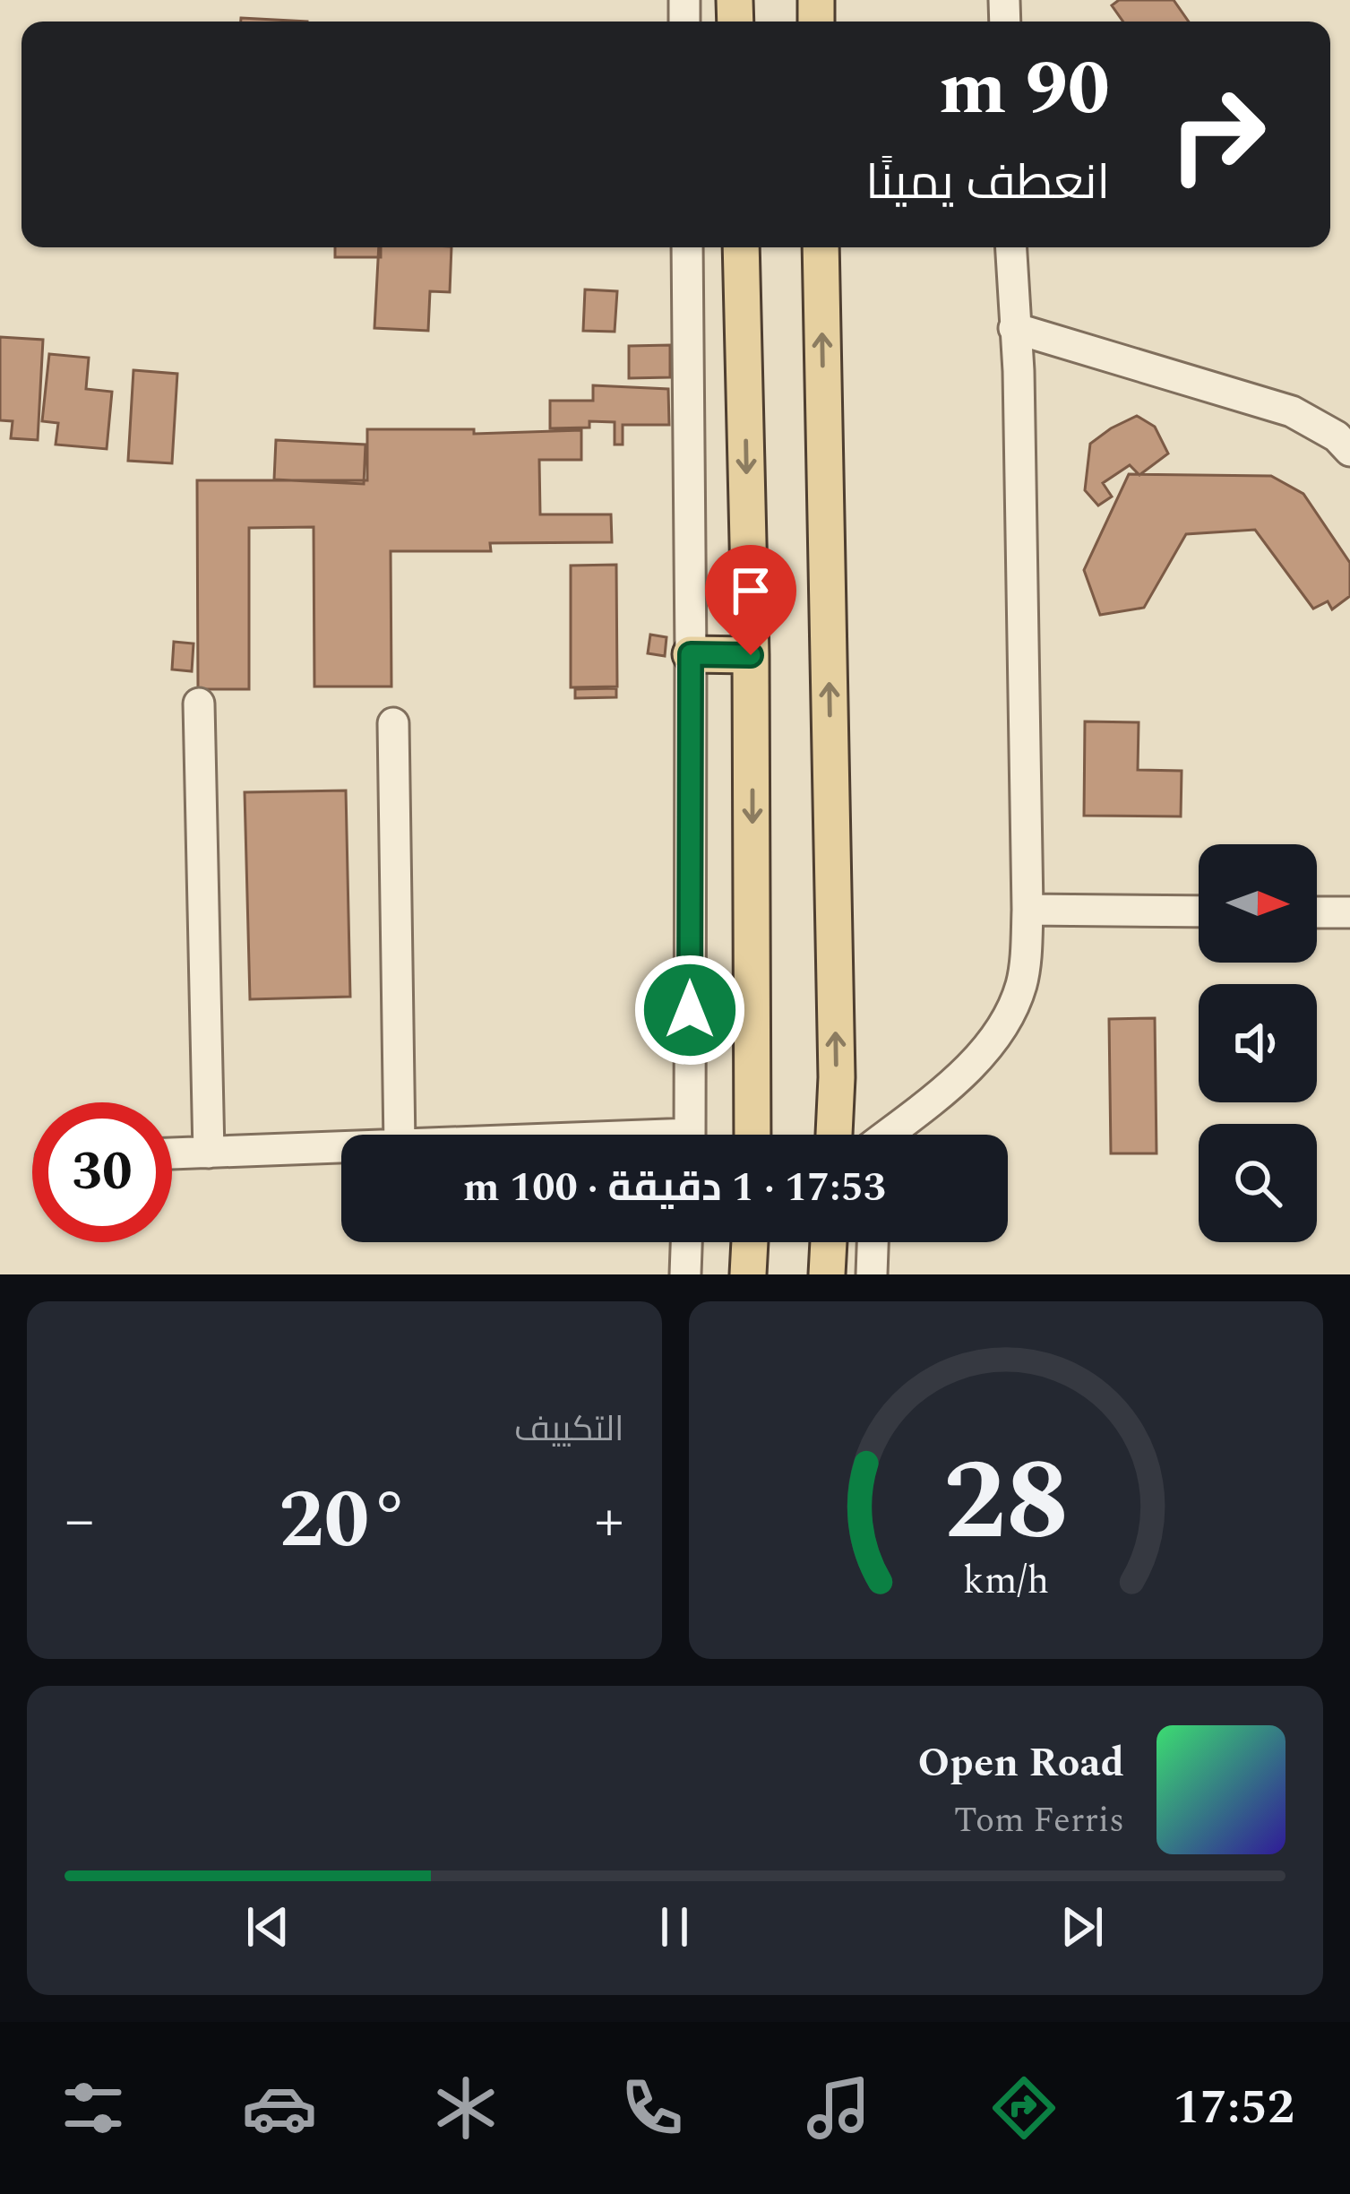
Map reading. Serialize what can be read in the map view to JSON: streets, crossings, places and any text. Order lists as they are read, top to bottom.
{
  "north": "right",
  "page": {
    "turn": ["90 m", "انعطف يمينًا"],
    "limit": "30",
    "trip": "17:53 · 1 دقيقة · 100 m",
    "tile": "التكييف",
    "heat": ["−", "20°", "+"],
    "song": ["Open Road", "Tom Ferris"],
    "tabs": "17:52",
    "gauge": ["28", "km/h"]
  }
}
